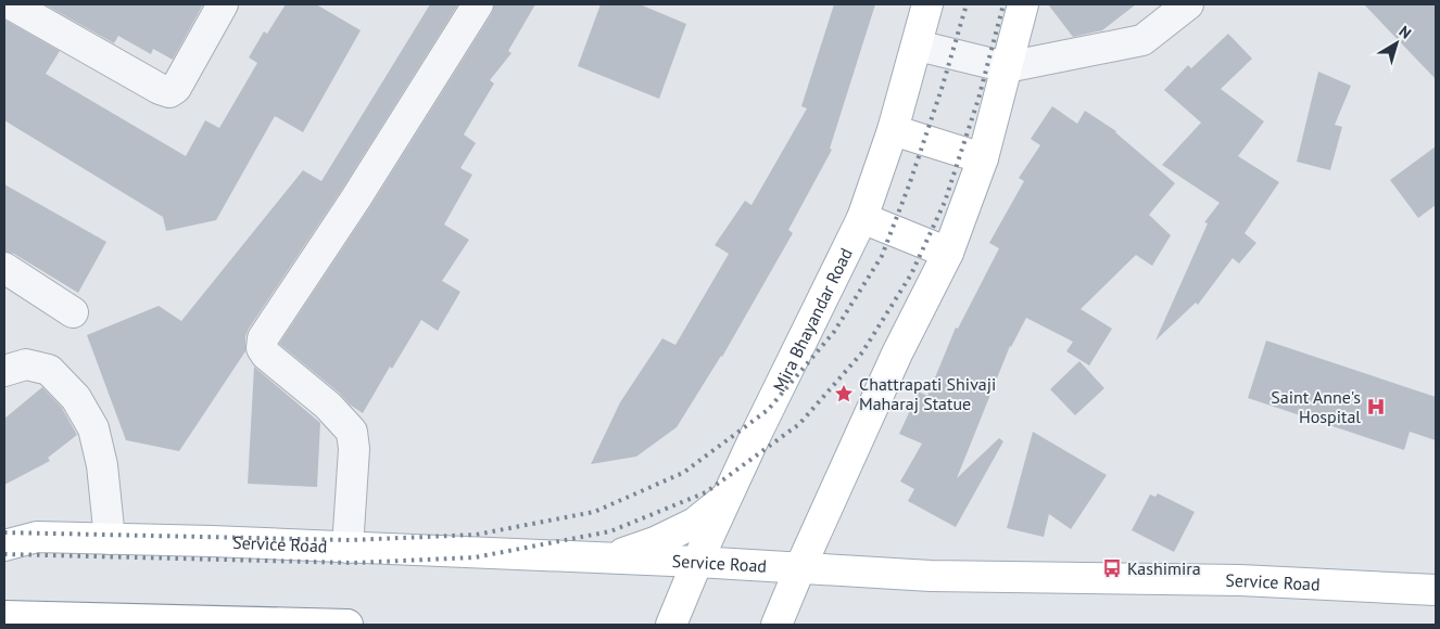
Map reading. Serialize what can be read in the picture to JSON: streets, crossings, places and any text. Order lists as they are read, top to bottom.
{
  "streets": {
    "main road": ["Mira Bhayandar Road", "Service Road"]
  },
  "crossings": [
    ["Mira Bhayandar Road", "Service Road"]
  ],
  "places": {
    "place": ["Chattrapati Shivaji Maharaj Statue"],
    "hospital": ["Saint Anne's Hospital"],
    "bus stop": ["Kashimira"]
  },
  "north": "top right"
}
